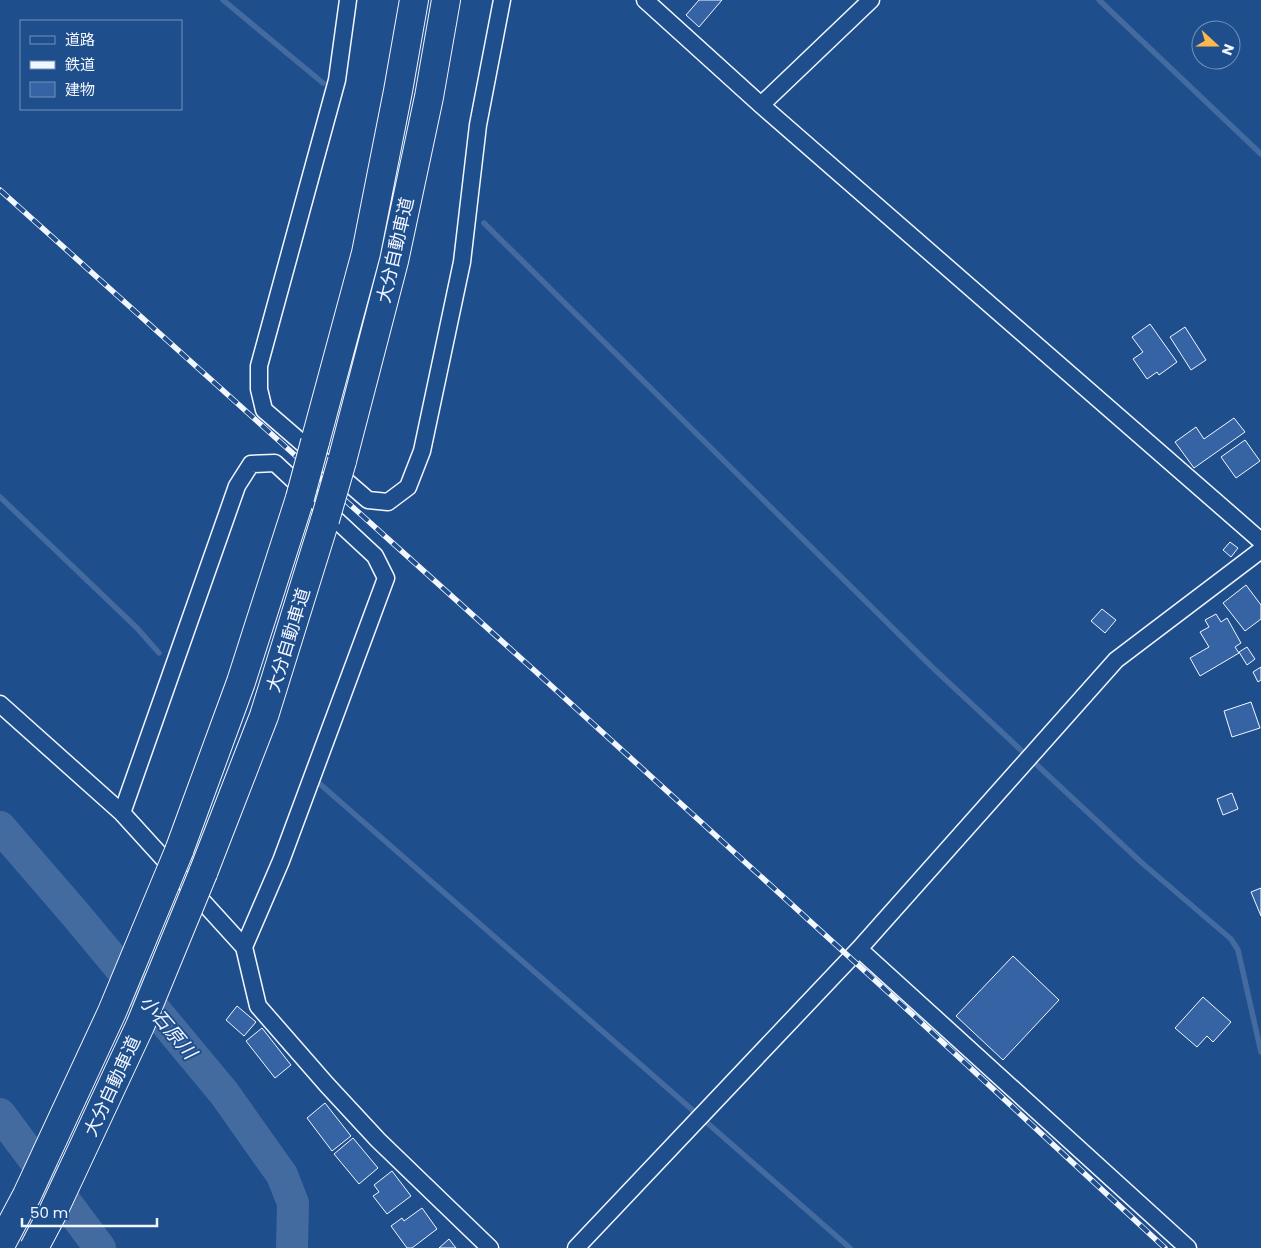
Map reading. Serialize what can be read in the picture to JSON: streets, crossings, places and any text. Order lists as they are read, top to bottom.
{
  "streets": {
    "highway": ["大分自動車道"]
  },
  "water": ["小石原川"],
  "legend": ["道路", "鉄道", "建物"],
  "scale_bar": "50 m",
  "north": "right"
}
